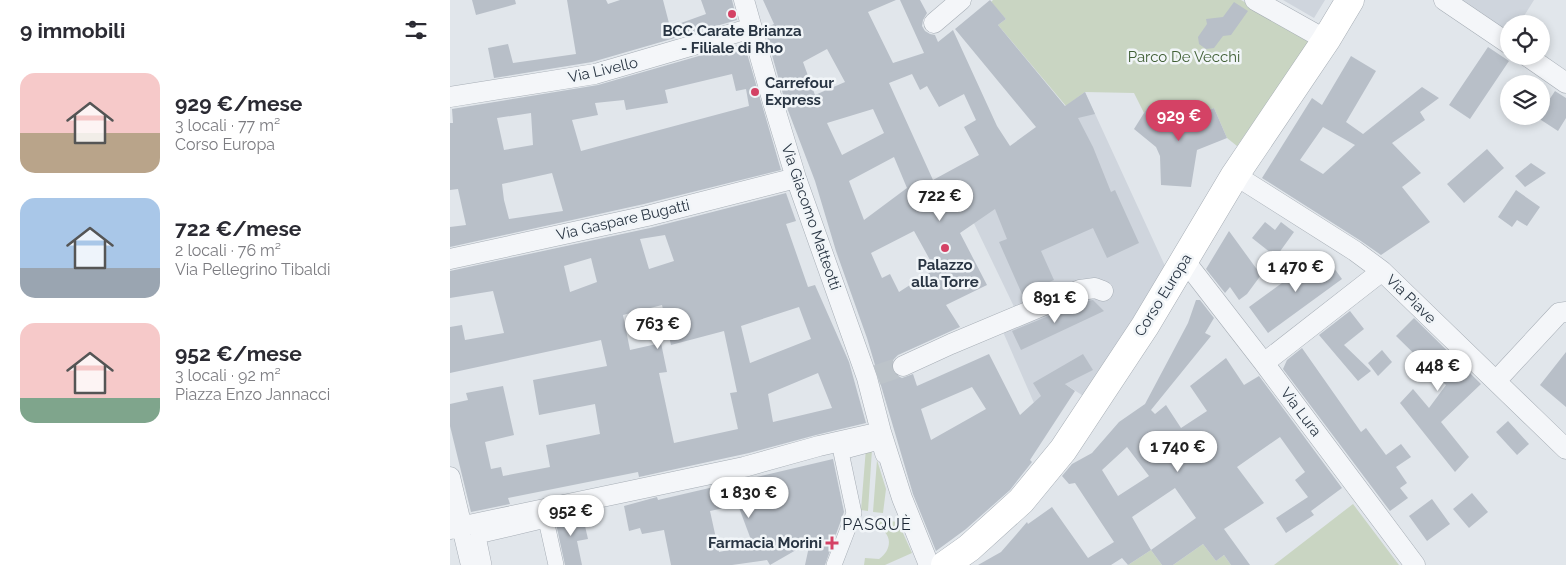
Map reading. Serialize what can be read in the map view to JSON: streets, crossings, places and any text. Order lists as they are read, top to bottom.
{
  "streets": {
    "main road": ["Corso Europa"],
    "street": [
      "Via Livello",
      "Via Giacomo Matteotti",
      "Via Gaspare Bugatti",
      "Via Piave",
      "Via Lura"
    ]
  },
  "crossings": [
    ["Via Livello", "Via Giacomo Matteotti"],
    ["Via Giacomo Matteotti", "Via Gaspare Bugatti"],
    ["Corso Europa", "Via Piave"],
    ["Corso Europa", "Via Lura"]
  ],
  "districts": ["PASQUÈ"],
  "parks": ["Parco De Vecchi"],
  "places": {
    "other": ["BCC Carate Brianza - Filiale di Rho", "Carrefour Express", "Palazzo alla Torre"],
    "health": ["Farmacia Morini"]
  },
  "page": {
    "heading": "9 immobili",
    "list": [
      {
        "name": "929 €/mese",
        "note": "3 locali · 77 m² · Corso Europa"
      },
      {
        "name": "722 €/mese",
        "note": "2 locali · 76 m² · Via Pellegrino Tibaldi"
      },
      {
        "name": "952 €/mese",
        "note": "3 locali · 92 m² · Piazza Enzo Jannacci"
      }
    ],
    "price": [
      "929 €",
      "722 €",
      "1 470 €",
      "891 €",
      "763 €",
      "448 €",
      "1 740 €",
      "1 830 €",
      "952 €"
    ]
  }
}
